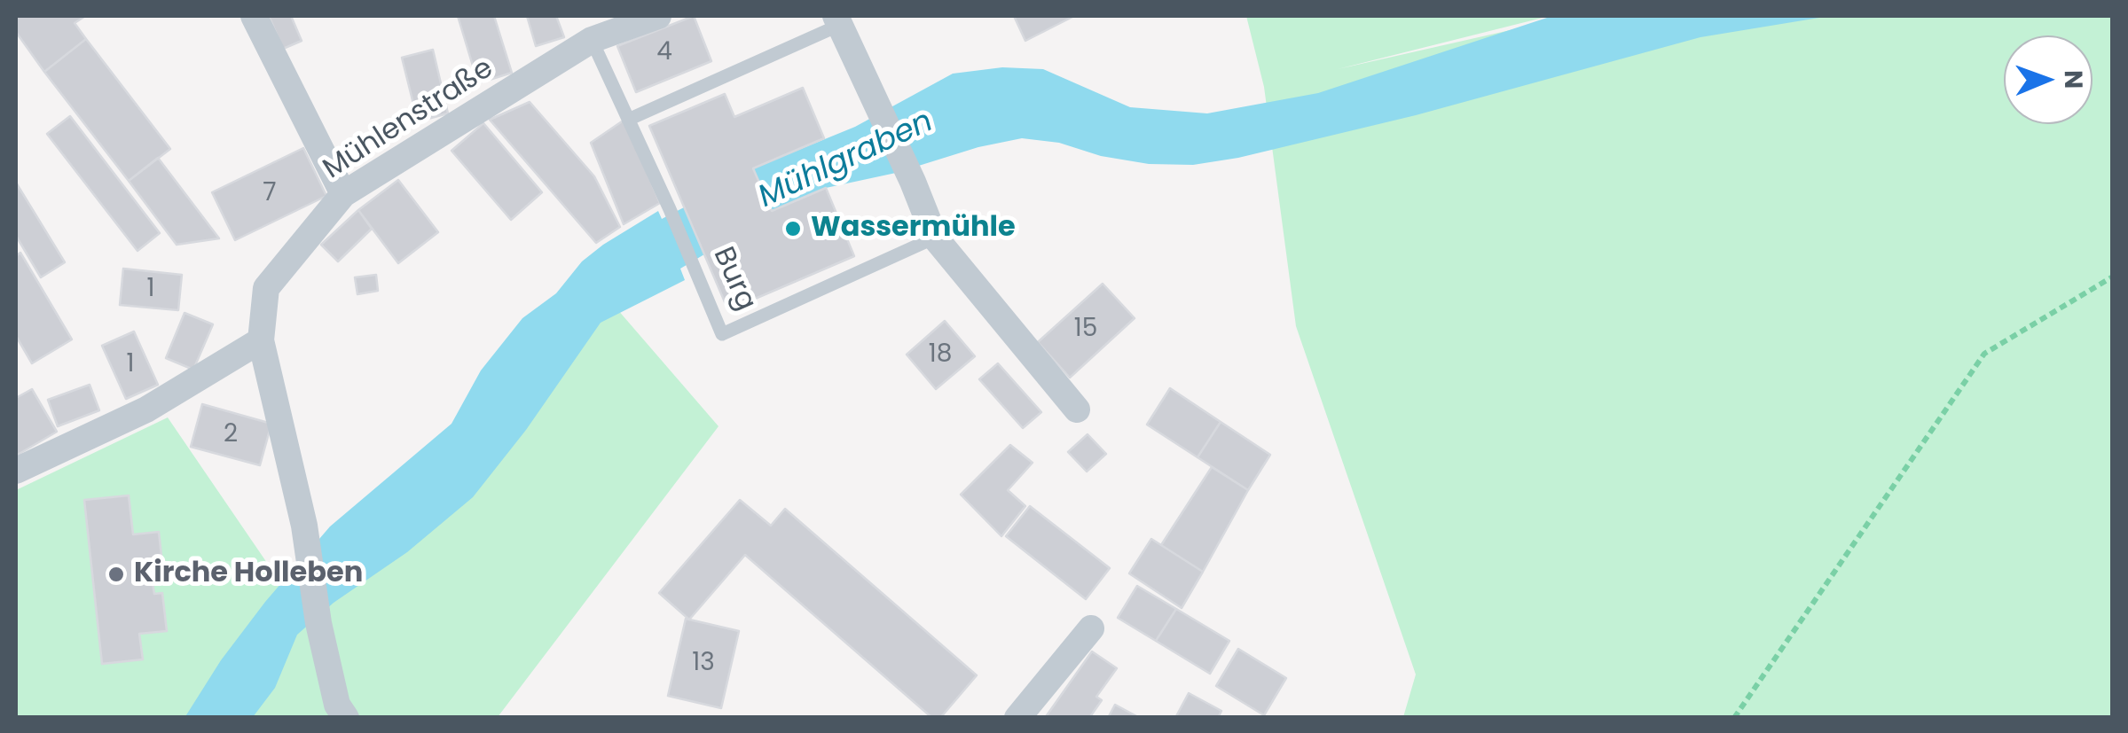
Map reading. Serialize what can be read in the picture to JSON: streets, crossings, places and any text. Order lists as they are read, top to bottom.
{
  "streets": {
    "street": ["Mühlenstraße"],
    "lane": ["Burg"]
  },
  "crossings": [
    ["Mühlenstraße", "Burg"]
  ],
  "water": ["Mühlgraben"],
  "places": ["Wassermühle", "Kirche Holleben"],
  "house_numbers": [
    "4",
    "7",
    "1",
    "15",
    "18",
    "1",
    "2",
    "13"
  ],
  "north": "right"
}
